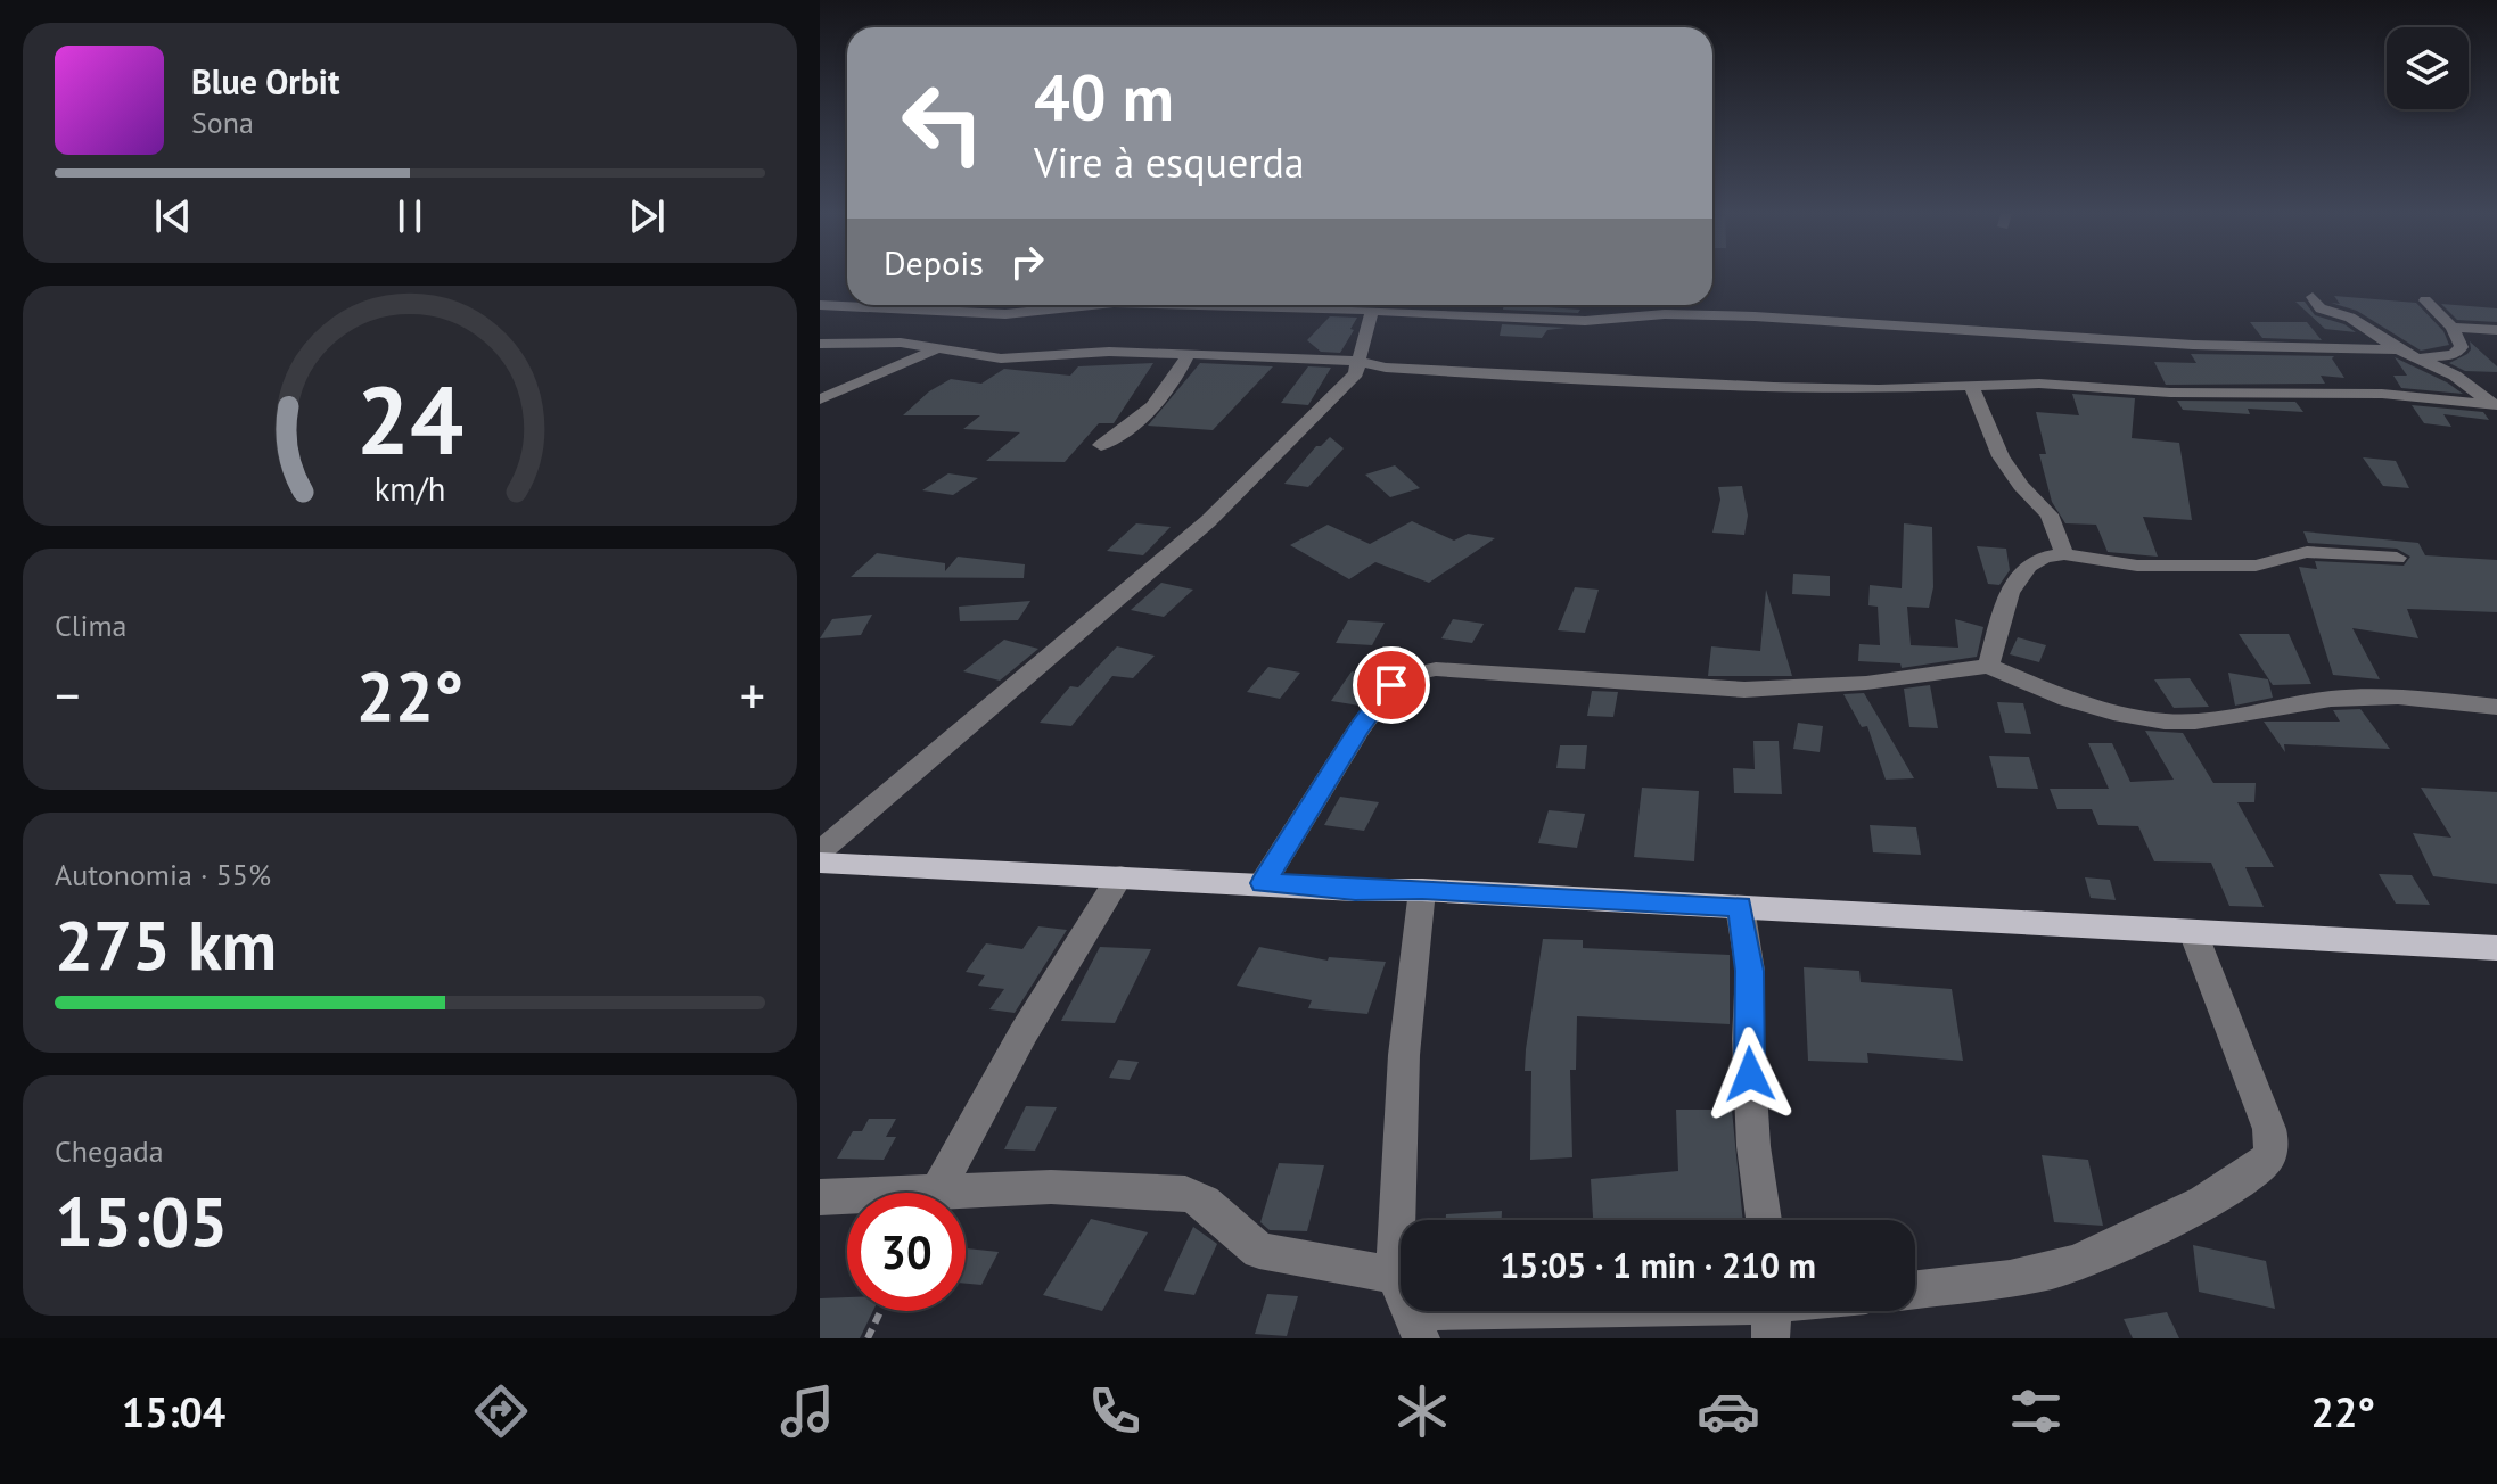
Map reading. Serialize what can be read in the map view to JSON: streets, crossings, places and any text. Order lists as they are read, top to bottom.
{
  "page": {
    "turn": ["40 m", "Vire à esquerda"],
    "song": ["Blue Orbit", "Sona"],
    "then": "Depois",
    "tile": [
      "Clima",
      ["Autonomia · 55%", "275 km"],
      ["Chegada", "15:05"]
    ],
    "heat": ["−", "22°", "+"],
    "limit": "30",
    "trip": "15:05 · 1 min · 210 m",
    "tabs": ["15:04", "22°"],
    "gauge": ["24", "km/h"]
  }
}
